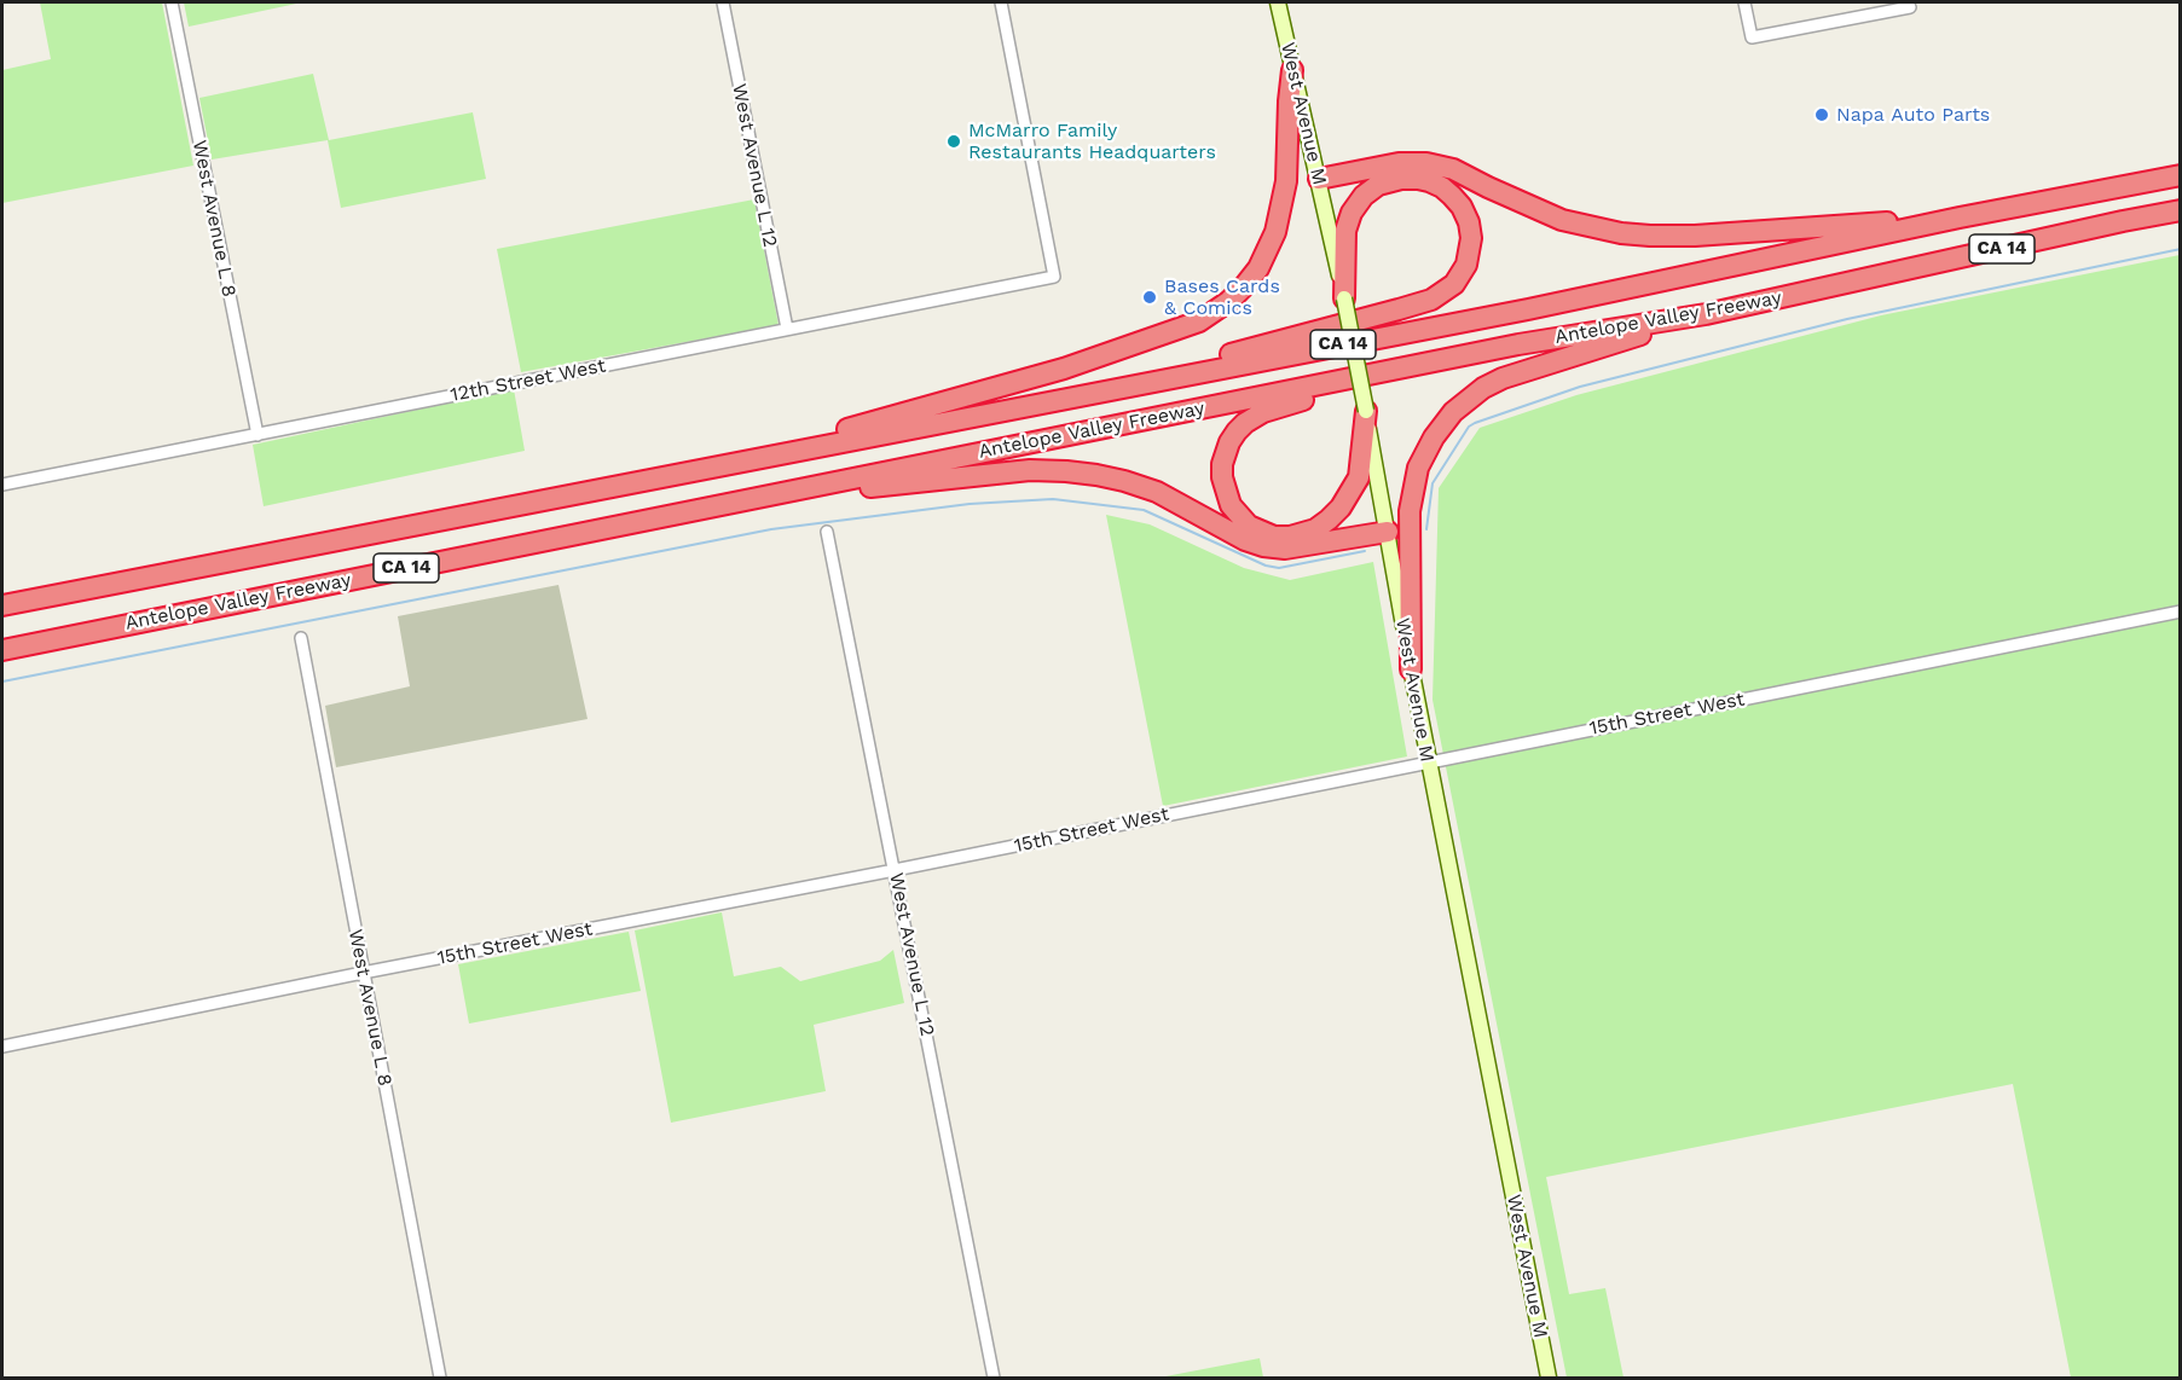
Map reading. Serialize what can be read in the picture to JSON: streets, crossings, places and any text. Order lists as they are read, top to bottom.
{
  "streets": {
    "highway": ["CA 14", "Antelope Valley Freeway"],
    "main road": ["West Avenue M"],
    "street": [
      "West Avenue L 12",
      "West Avenue L 8",
      "12th Street West",
      "15th Street West"
    ]
  },
  "crossings": [
    ["West Avenue M", "15th Street West"],
    ["West Avenue L 12", "12th Street West"],
    ["West Avenue L 12", "15th Street West"],
    ["West Avenue L 8", "12th Street West"],
    ["West Avenue L 8", "15th Street West"]
  ],
  "places": ["Napa Auto Parts", "McMarro Family Restaurants Headquarters", "Bases Cards & Comics"]
}
